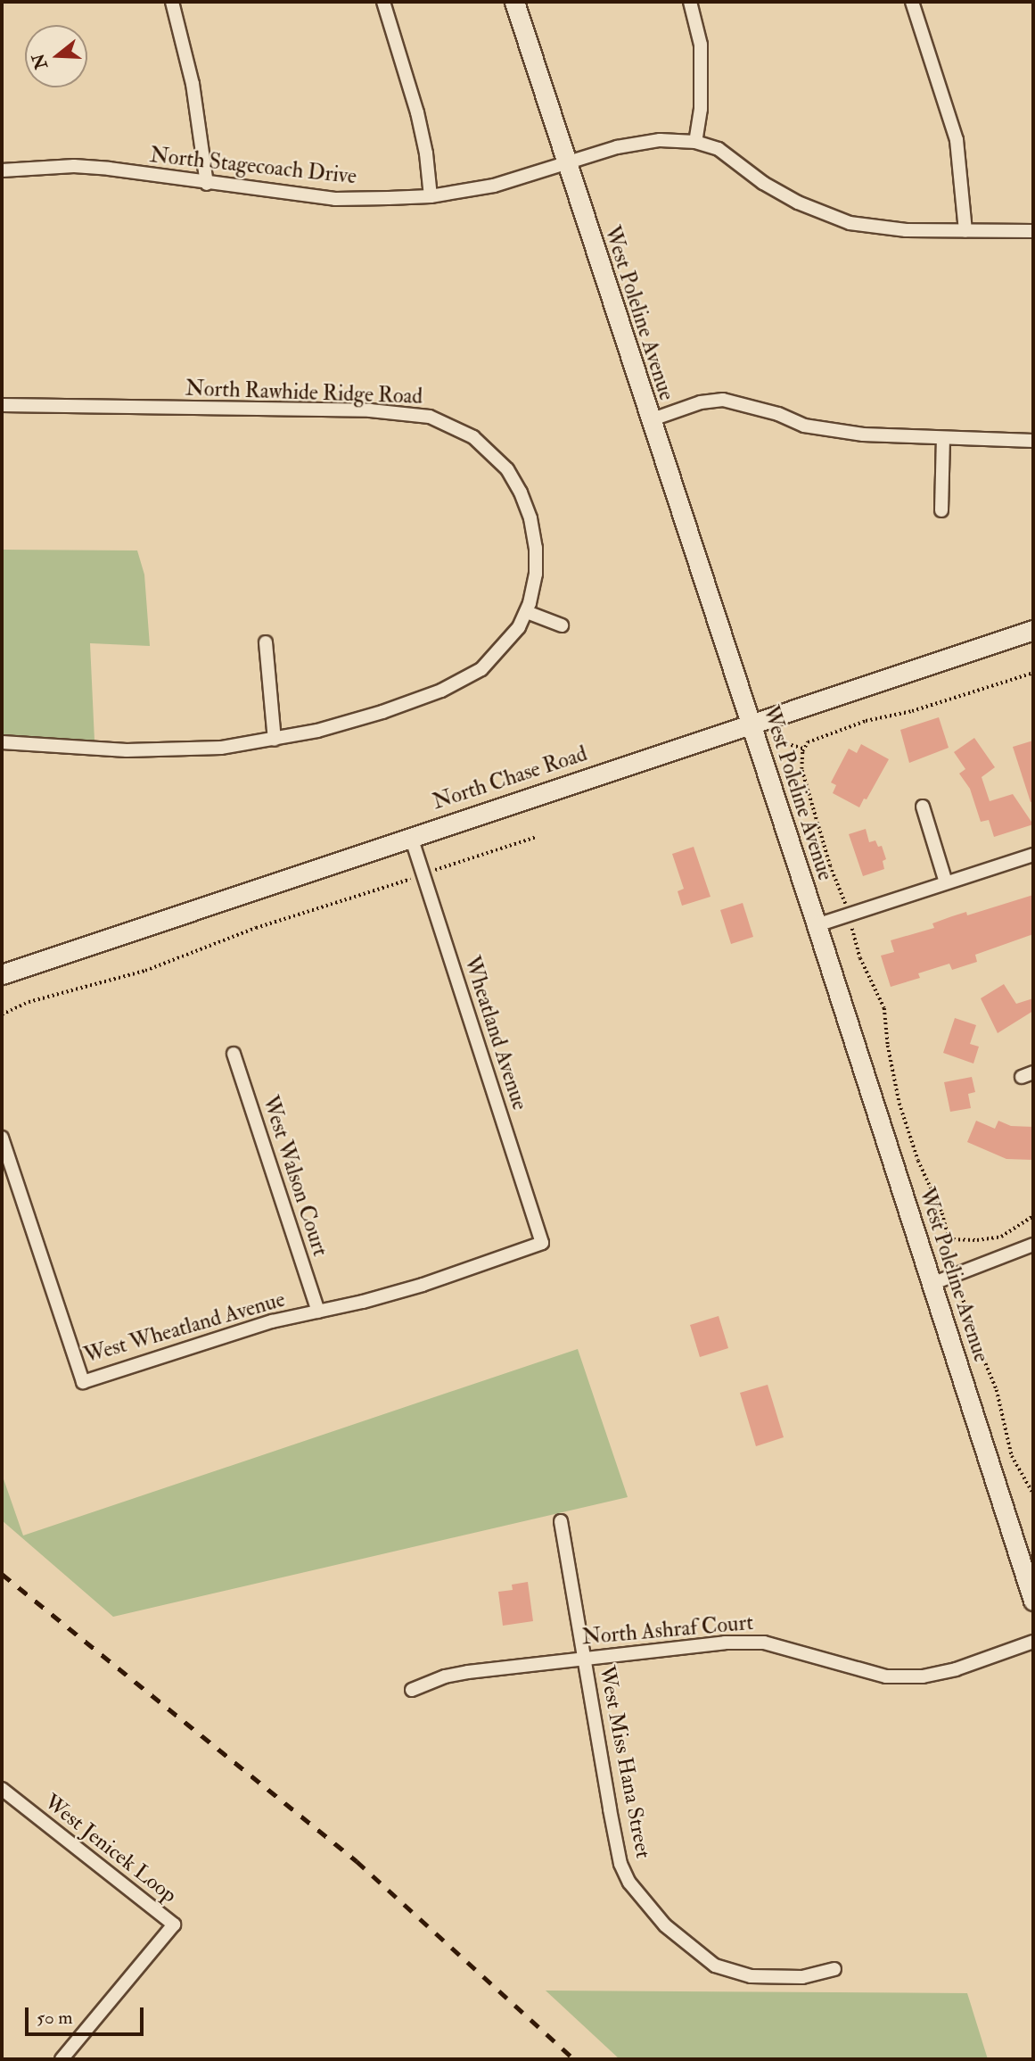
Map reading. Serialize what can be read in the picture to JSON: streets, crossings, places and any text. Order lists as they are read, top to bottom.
{
  "streets": {
    "street": [
      "North Stagecoach Drive",
      "West Poleline Avenue",
      "North Rawhide Ridge Road",
      "North Chase Road",
      "Wheatland Avenue",
      "West Walson Court",
      "West Wheatland Avenue",
      "North Ashraf Court",
      "West Miss Hana Street",
      "West Jenicek Loop"
    ]
  },
  "crossings": [
    ["North Stagecoach Drive", "West Poleline Avenue"],
    ["West Poleline Avenue", "North Chase Road"],
    ["North Chase Road", "Wheatland Avenue"],
    ["Wheatland Avenue", "West Wheatland Avenue"],
    ["West Walson Court", "West Wheatland Avenue"],
    ["North Ashraf Court", "West Miss Hana Street"]
  ],
  "scale_bar": "50 m",
  "north": "left"
}
